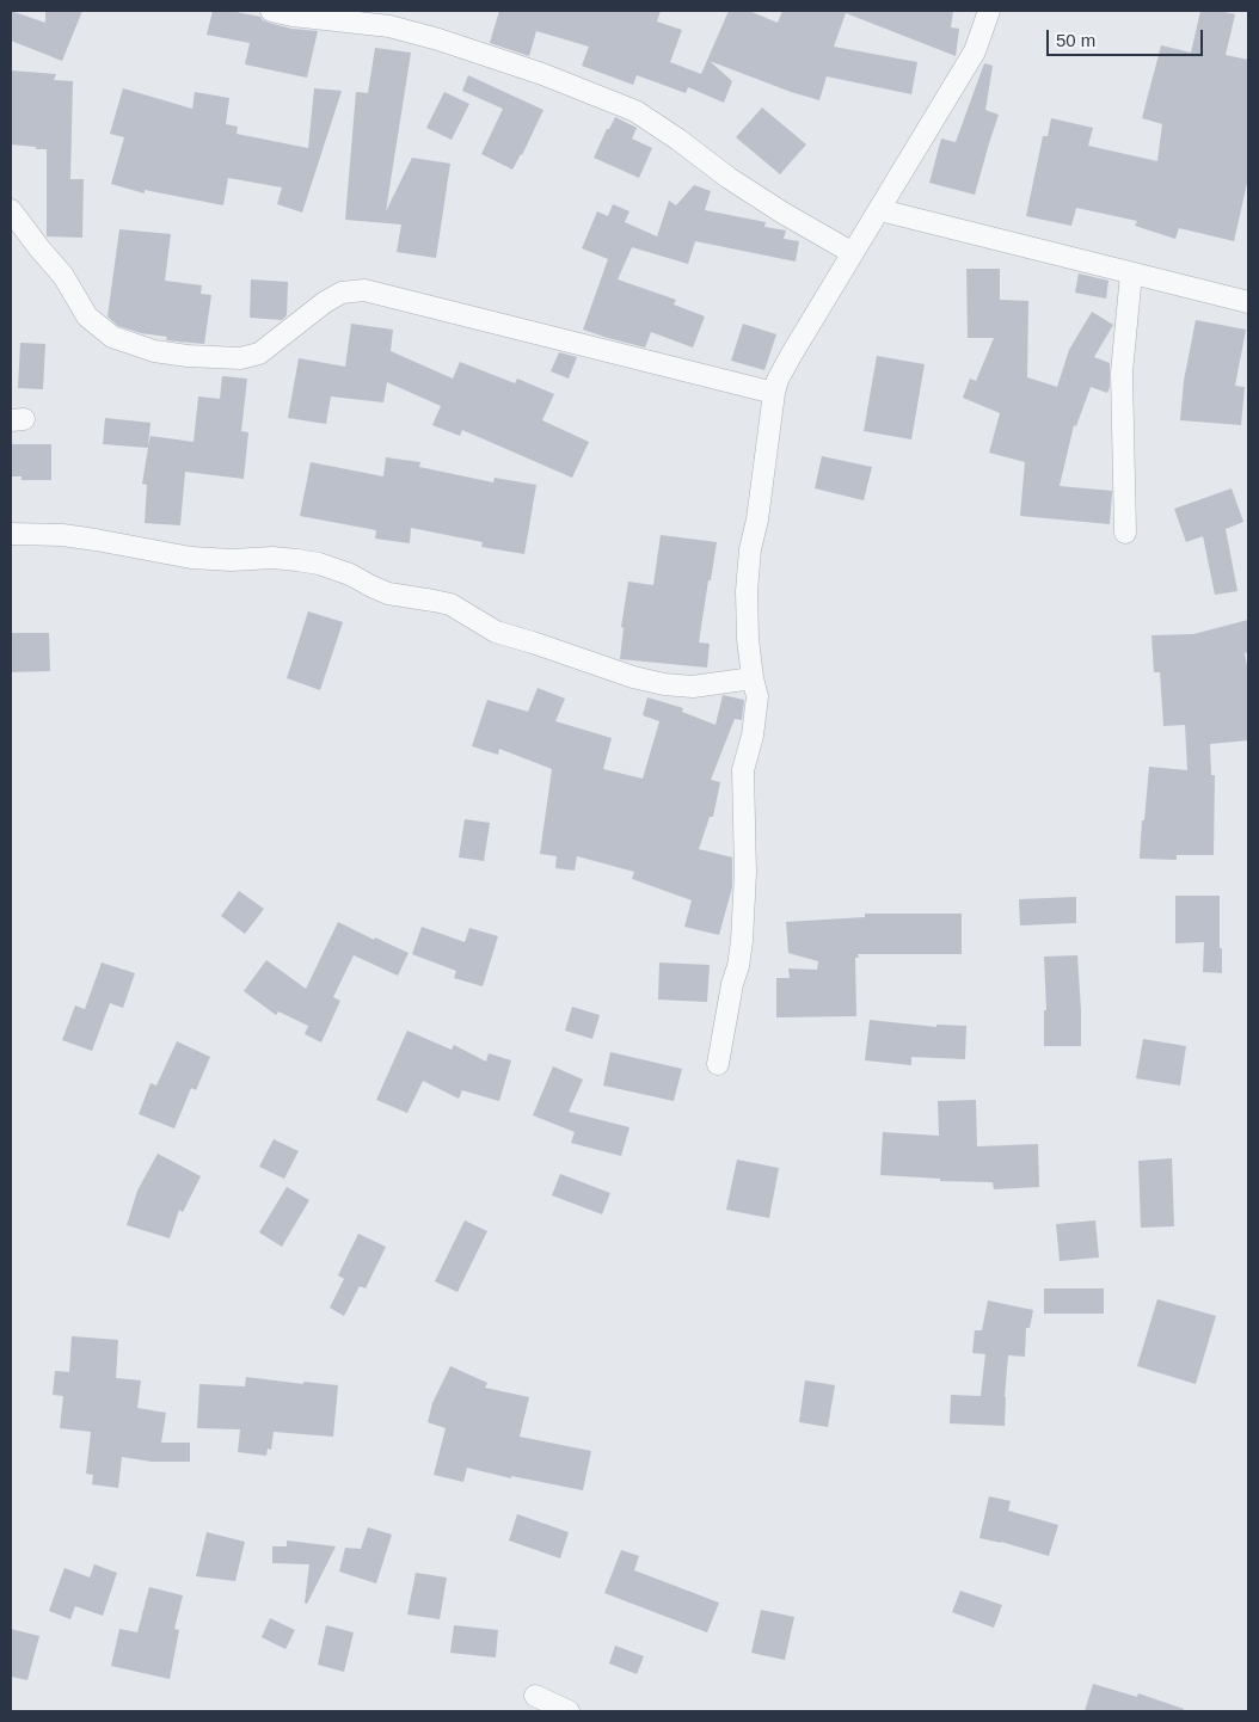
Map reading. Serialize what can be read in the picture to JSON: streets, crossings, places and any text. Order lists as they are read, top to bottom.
{
  "scale_bar": "50 m"
}
